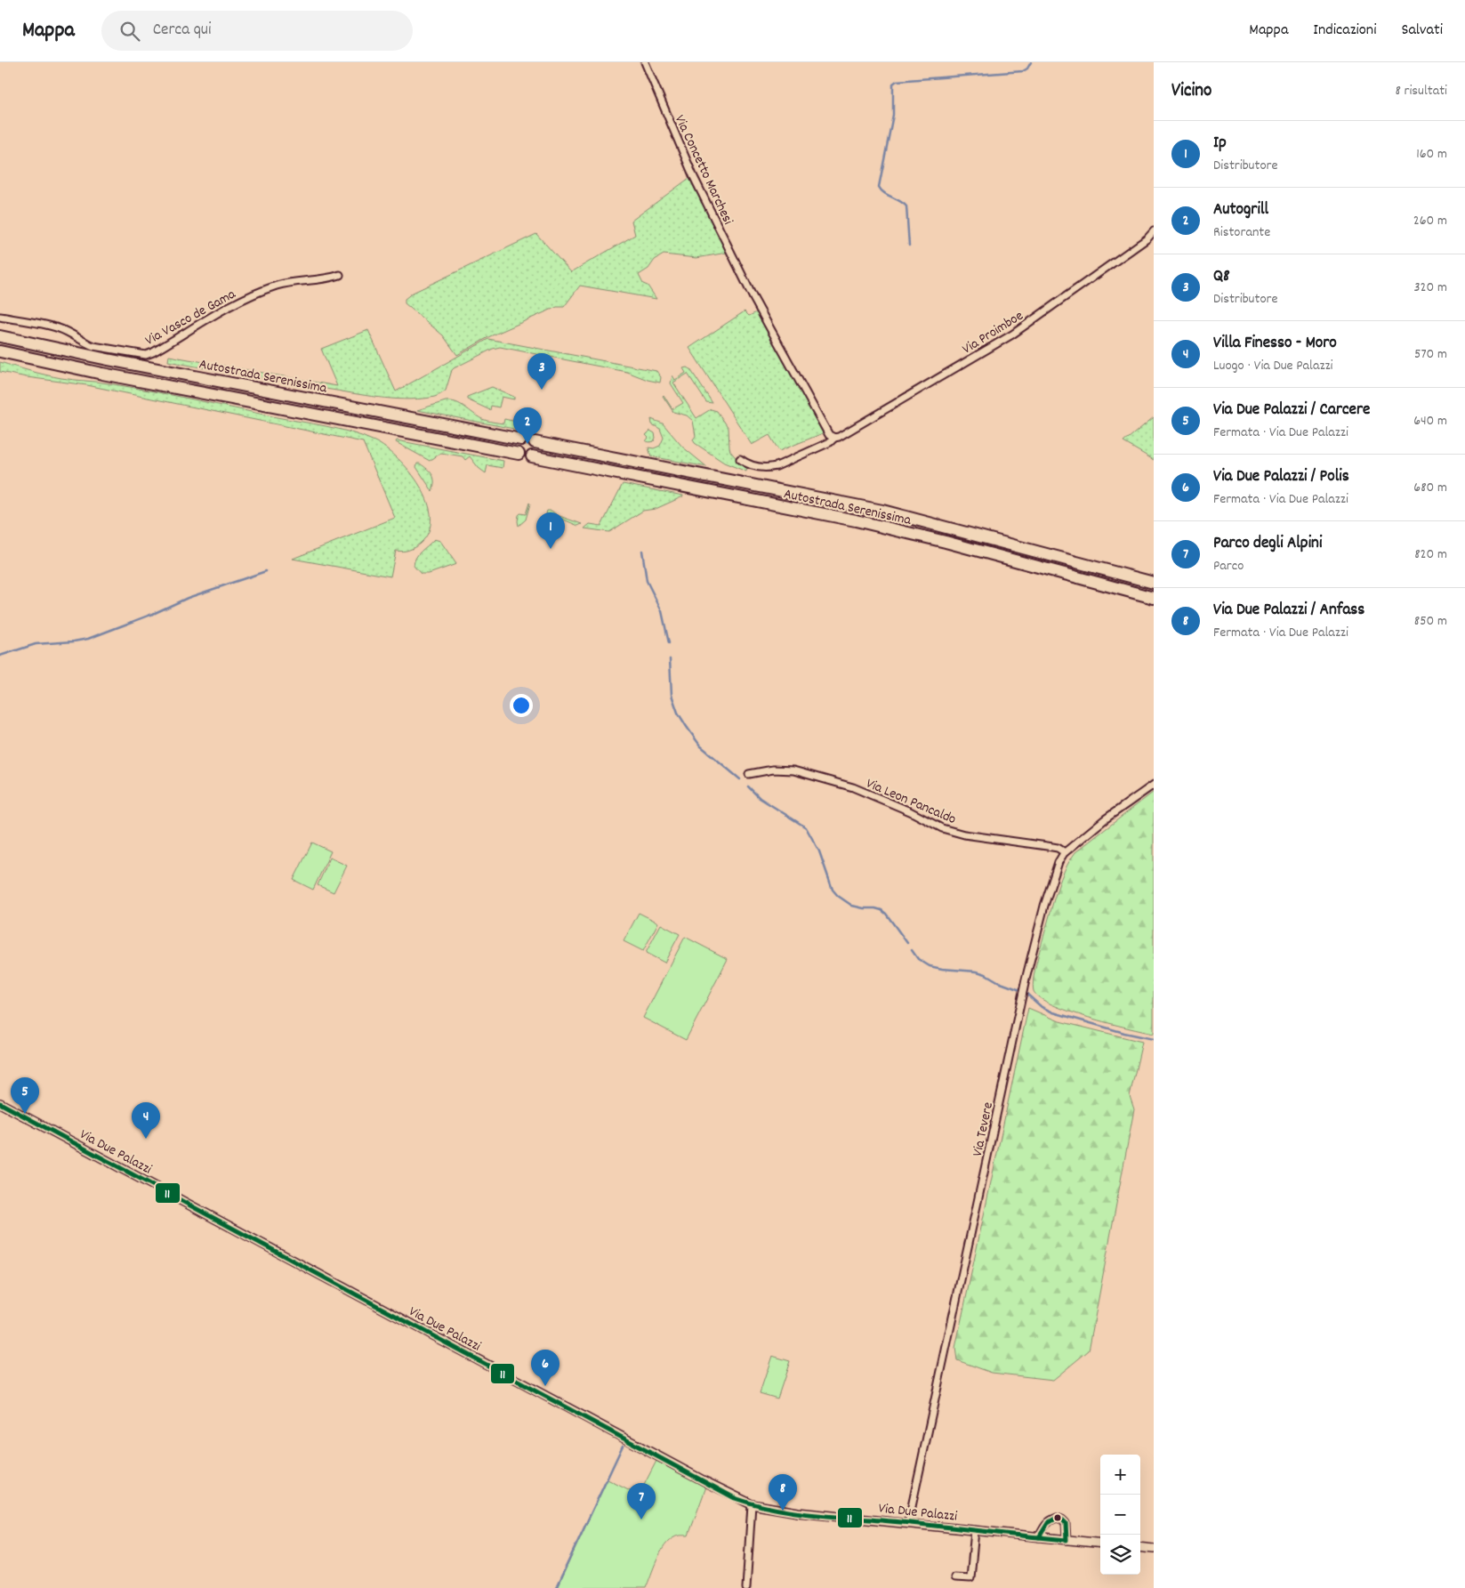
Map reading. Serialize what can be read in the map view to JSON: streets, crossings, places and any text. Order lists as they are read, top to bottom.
{
  "streets": {
    "highway": ["Autostrada Serenissima"],
    "street": [
      "Via Concetto Marchesi",
      "Via Vasco de Gama",
      "Via Proimboe",
      "Via Leon Pancaldo",
      "Via Tevere",
      "Via Due Palazzi"
    ]
  },
  "crossings": [
    ["Via Concetto Marchesi", "Via Proimboe"],
    ["Via Leon Pancaldo", "Via Tevere"],
    ["Via Tevere", "Via Due Palazzi"]
  ],
  "lines": ["transit line 11"],
  "page": {
    "header": "Mappa",
    "search": "Cerca qui",
    "nav": ["Mappa", "Indicazioni", "Salvati"],
    "heading": ["Vicino", "8 risultati"],
    "list": [
      {
        "mark": "1",
        "name": "Ip",
        "note": "Distributore",
        "value": "160 m"
      },
      {
        "mark": "2",
        "name": "Autogrill",
        "note": "Ristorante",
        "value": "260 m"
      },
      {
        "mark": "3",
        "name": "Q8",
        "note": "Distributore",
        "value": "320 m"
      },
      {
        "mark": "4",
        "name": "Villa Finesso - Moro",
        "note": "Luogo · Via Due Palazzi",
        "value": "570 m"
      },
      {
        "mark": "5",
        "name": "Via Due Palazzi / Carcere",
        "note": "Fermata · Via Due Palazzi",
        "value": "640 m"
      },
      {
        "mark": "6",
        "name": "Via Due Palazzi / Polis",
        "note": "Fermata · Via Due Palazzi",
        "value": "680 m"
      },
      {
        "mark": "7",
        "name": "Parco degli Alpini",
        "note": "Parco",
        "value": "820 m"
      },
      {
        "mark": "8",
        "name": "Via Due Palazzi / Anfass",
        "note": "Fermata · Via Due Palazzi",
        "value": "850 m"
      }
    ],
    "pins": [
      "3",
      "2",
      "1",
      "5",
      "4",
      "6",
      "8",
      "7"
    ],
    "map_buttons": ["+", "−"]
  }
}
